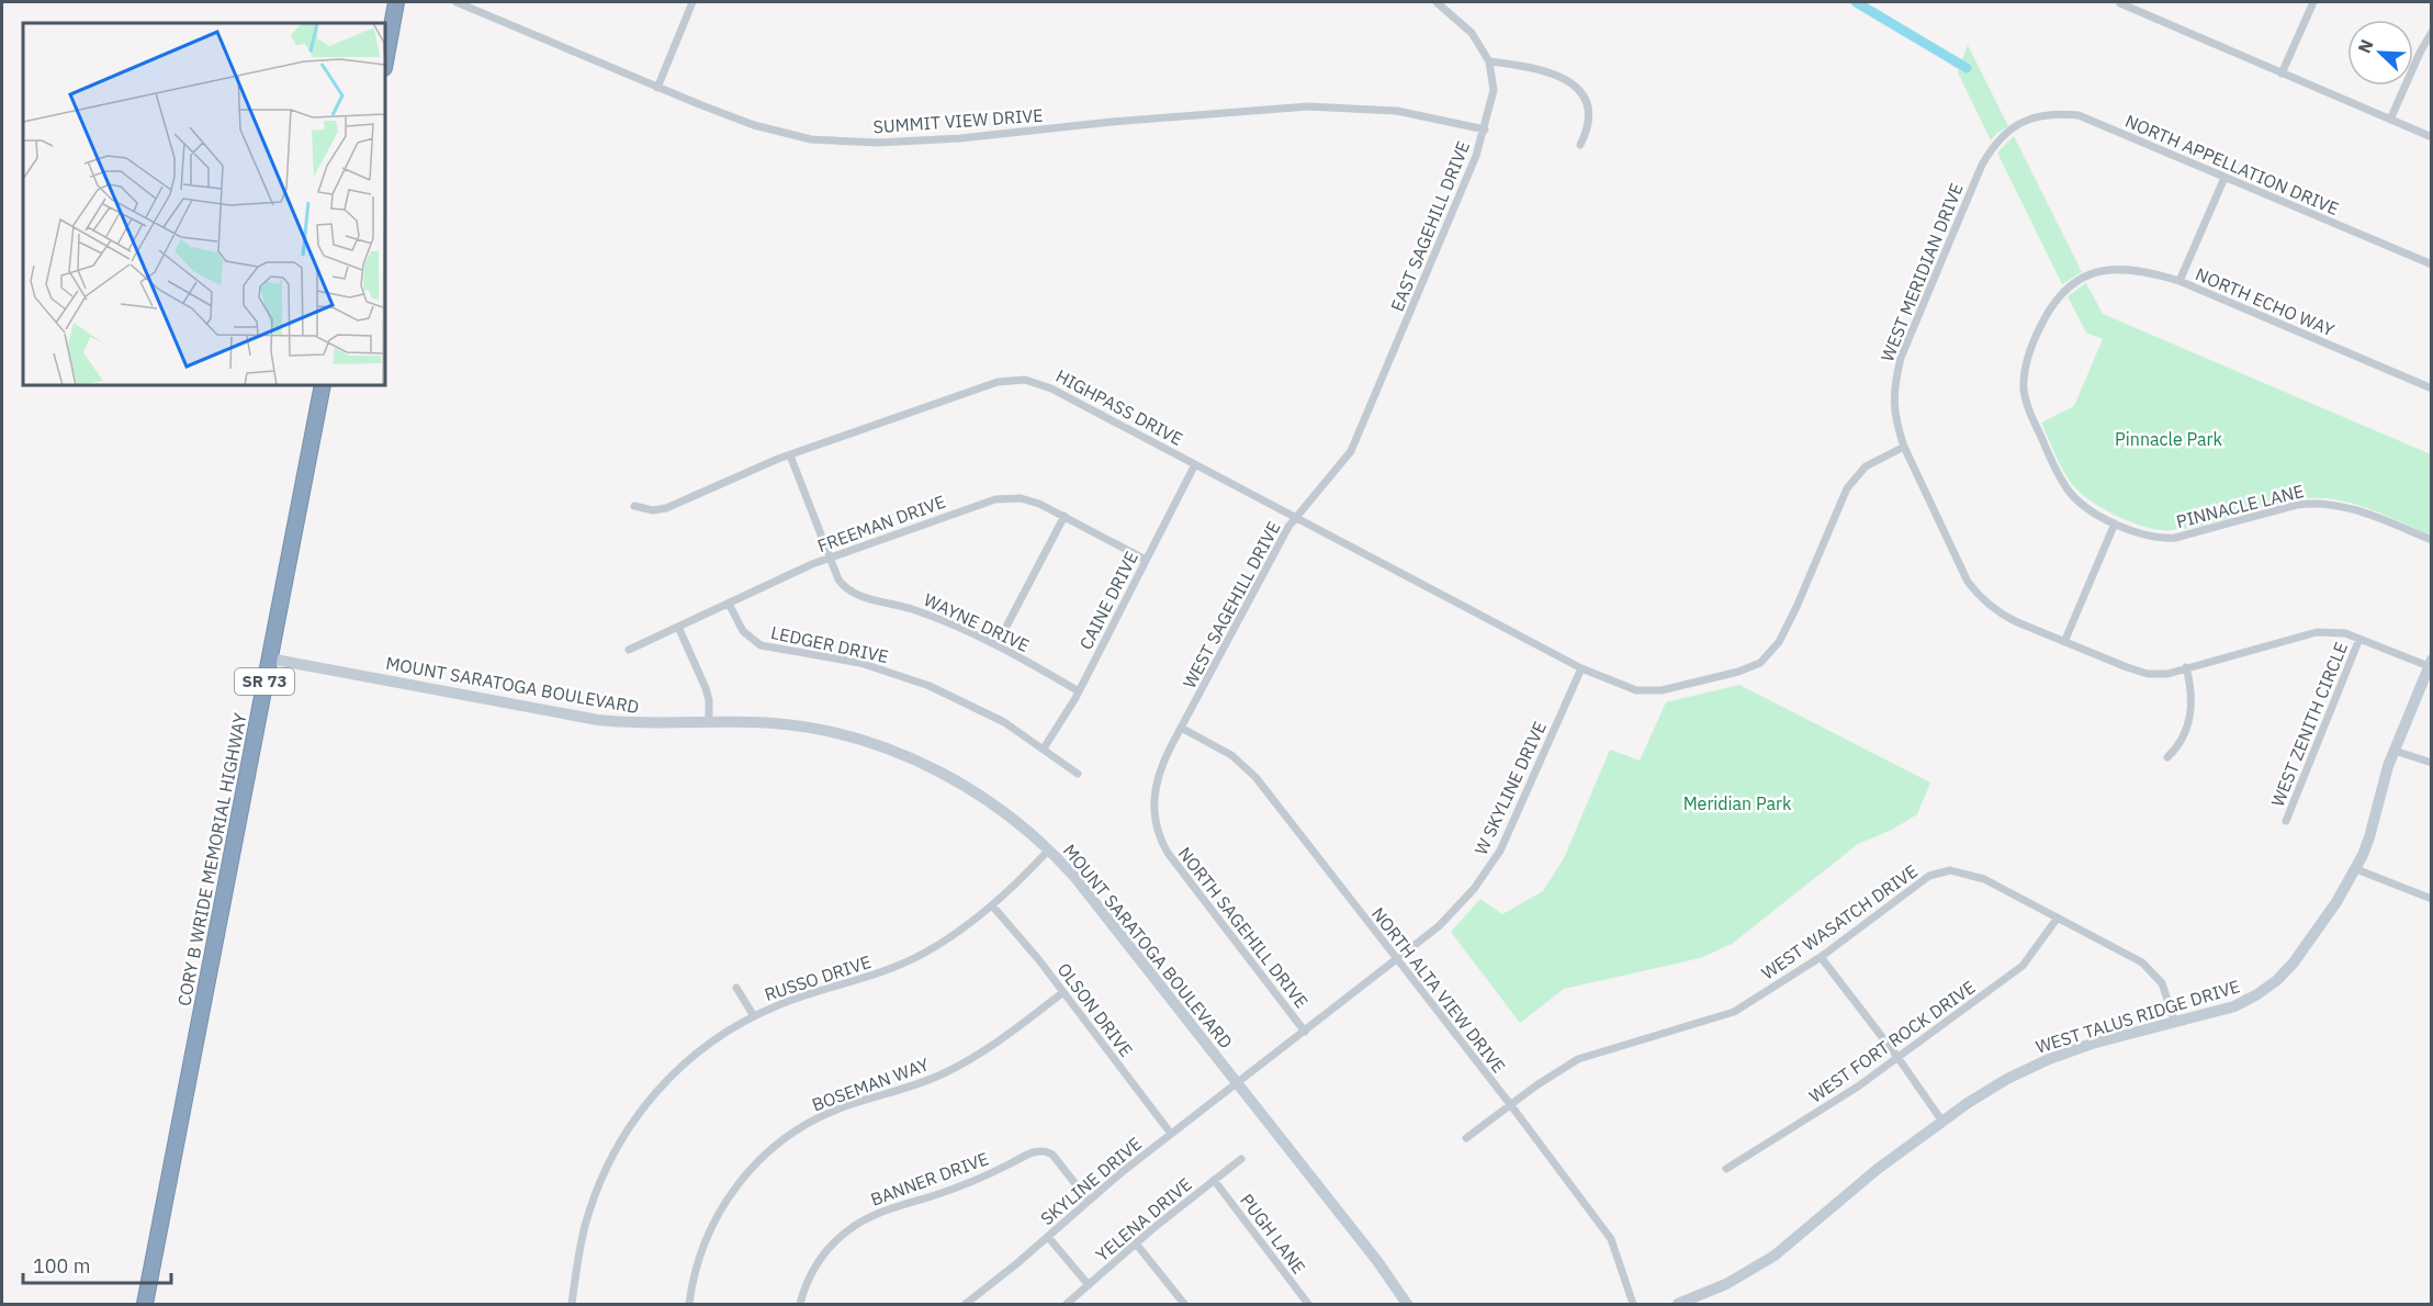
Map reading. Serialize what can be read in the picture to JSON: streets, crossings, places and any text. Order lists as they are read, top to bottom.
{
  "streets": {
    "highway": ["SR 73", "CORY B WRIDE MEMORIAL HIGHWAY"],
    "street": [
      "SUMMIT VIEW DRIVE",
      "NORTH APPELLATION DRIVE",
      "EAST SAGEHILL DRIVE",
      "WEST MERIDIAN DRIVE",
      "NORTH ECHO WAY",
      "HIGHPASS DRIVE",
      "PINNACLE LANE",
      "FREEMAN DRIVE",
      "CAINE DRIVE",
      "WEST SAGEHILL DRIVE",
      "WAYNE DRIVE",
      "LEDGER DRIVE",
      "MOUNT SARATOGA BOULEVARD",
      "WEST ZENITH CIRCLE",
      "W SKYLINE DRIVE",
      "WEST WASATCH DRIVE",
      "NORTH SAGEHILL DRIVE",
      "RUSSO DRIVE",
      "NORTH ALTA VIEW DRIVE",
      "OLSON DRIVE",
      "WEST TALUS RIDGE DRIVE",
      "WEST FORT ROCK DRIVE",
      "BOSEMAN WAY",
      "BANNER DRIVE",
      "SKYLINE DRIVE",
      "YELENA DRIVE",
      "PUGH LANE"
    ]
  },
  "crossings": [
    ["SUMMIT VIEW DRIVE", "EAST SAGEHILL DRIVE"],
    ["NORTH APPELLATION DRIVE", "WEST MERIDIAN DRIVE"],
    ["EAST SAGEHILL DRIVE", "WEST SAGEHILL DRIVE"],
    ["WEST MERIDIAN DRIVE", "HIGHPASS DRIVE"],
    ["WEST MERIDIAN DRIVE", "WEST ZENITH CIRCLE"],
    ["WEST MERIDIAN DRIVE", "WEST TALUS RIDGE DRIVE"],
    ["NORTH ECHO WAY", "PINNACLE LANE"],
    ["HIGHPASS DRIVE", "CAINE DRIVE"],
    ["HIGHPASS DRIVE", "WEST SAGEHILL DRIVE"],
    ["HIGHPASS DRIVE", "WAYNE DRIVE"],
    ["HIGHPASS DRIVE", "W SKYLINE DRIVE"],
    ["FREEMAN DRIVE", "CAINE DRIVE"],
    ["FREEMAN DRIVE", "WAYNE DRIVE"],
    ["FREEMAN DRIVE", "LEDGER DRIVE"],
    ["CAINE DRIVE", "WAYNE DRIVE"],
    ["CAINE DRIVE", "LEDGER DRIVE"],
    ["WEST SAGEHILL DRIVE", "NORTH SAGEHILL DRIVE"],
    ["WEST SAGEHILL DRIVE", "NORTH ALTA VIEW DRIVE"],
    ["MOUNT SARATOGA BOULEVARD", "W SKYLINE DRIVE"],
    ["MOUNT SARATOGA BOULEVARD", "CORY B WRIDE MEMORIAL HIGHWAY"],
    ["MOUNT SARATOGA BOULEVARD", "RUSSO DRIVE"],
    ["MOUNT SARATOGA BOULEVARD", "SKYLINE DRIVE"],
    ["W SKYLINE DRIVE", "NORTH SAGEHILL DRIVE"],
    ["W SKYLINE DRIVE", "NORTH ALTA VIEW DRIVE"],
    ["W SKYLINE DRIVE", "SKYLINE DRIVE"],
    ["WEST WASATCH DRIVE", "NORTH ALTA VIEW DRIVE"],
    ["WEST WASATCH DRIVE", "WEST FORT ROCK DRIVE"],
    ["NORTH SAGEHILL DRIVE", "NORTH ALTA VIEW DRIVE"],
    ["RUSSO DRIVE", "OLSON DRIVE"],
    ["OLSON DRIVE", "BOSEMAN WAY"],
    ["OLSON DRIVE", "SKYLINE DRIVE"],
    ["BANNER DRIVE", "SKYLINE DRIVE"],
    ["YELENA DRIVE", "PUGH LANE"]
  ],
  "parks": ["Pinnacle Park", "Meridian Park"],
  "scale_bar": "100 m",
  "north": "top left"
}
